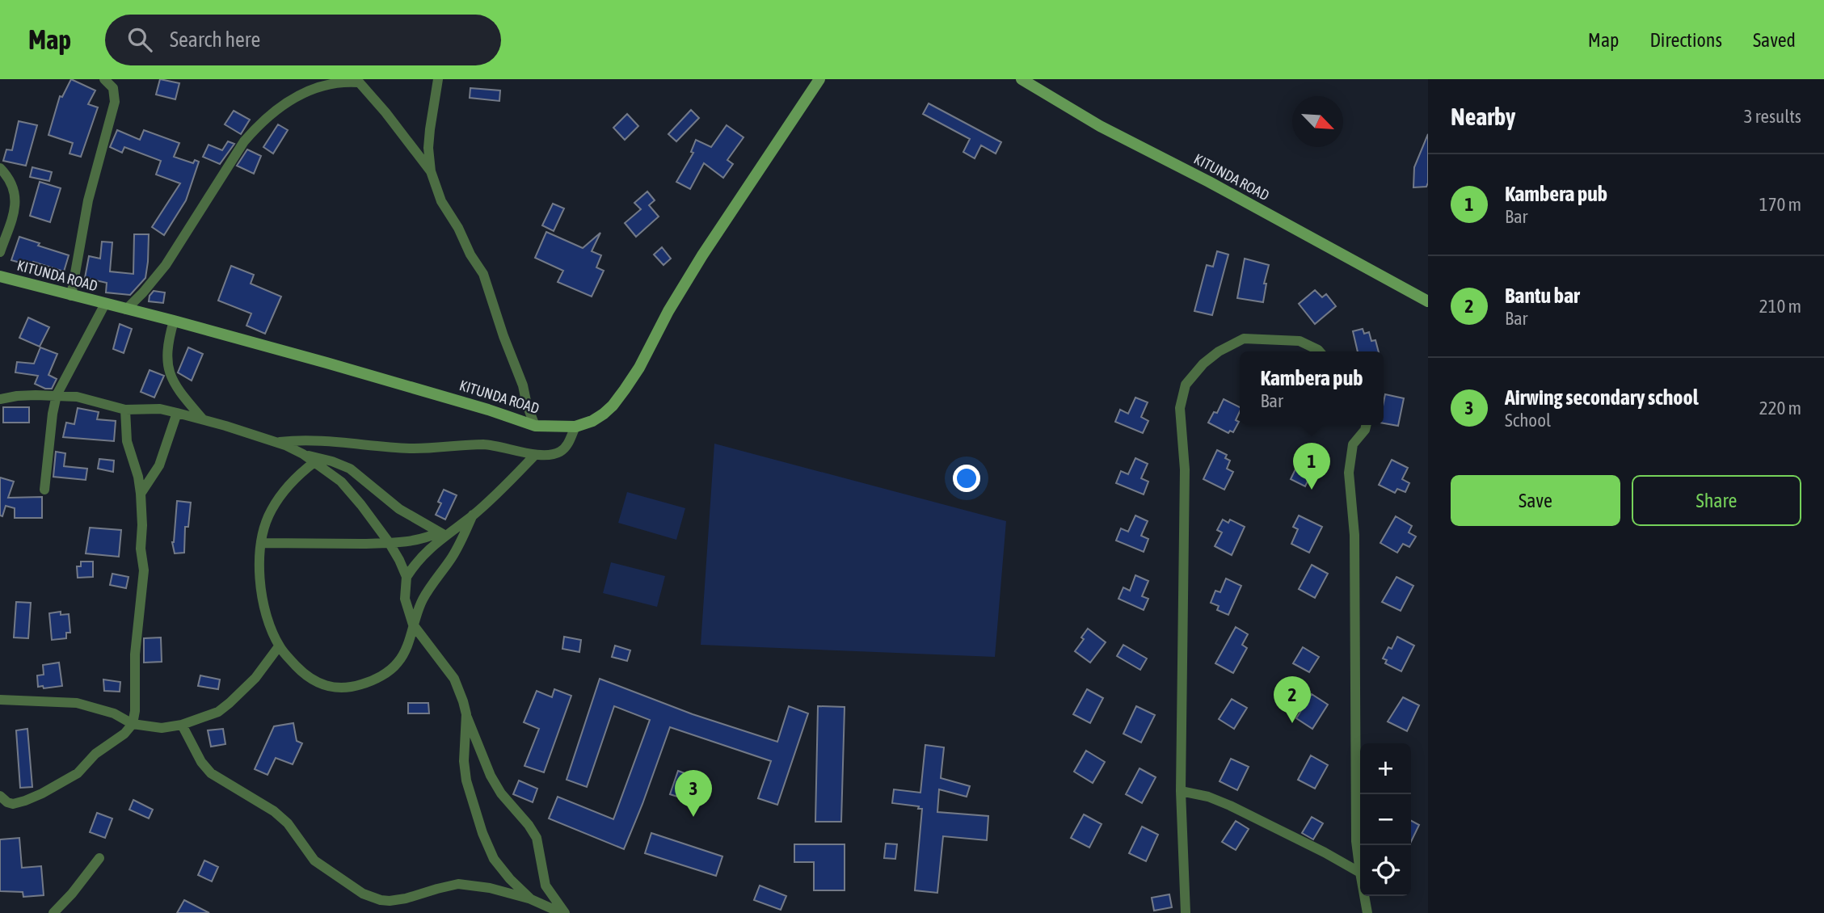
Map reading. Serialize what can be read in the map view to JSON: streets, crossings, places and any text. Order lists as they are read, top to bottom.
{
  "streets": {
    "street": ["KITUNDA ROAD"]
  },
  "north": "bottom right",
  "page": {
    "header": "Map",
    "search": "Search here",
    "nav": ["Map", "Directions", "Saved"],
    "heading": ["Nearby", "3 results"],
    "list": [
      {
        "mark": "1",
        "name": "Kambera pub",
        "note": "Bar",
        "value": "170 m"
      },
      {
        "mark": "2",
        "name": "Bantu bar",
        "note": "Bar",
        "value": "210 m"
      },
      {
        "mark": "3",
        "name": "Airwing secondary school",
        "note": "School",
        "value": "220 m"
      }
    ],
    "popup": ["Kambera pub", "Bar"],
    "pins": ["1", "2", "3"],
    "buttons": ["Save", "Share"],
    "map_buttons": ["+", "−"]
  }
}
